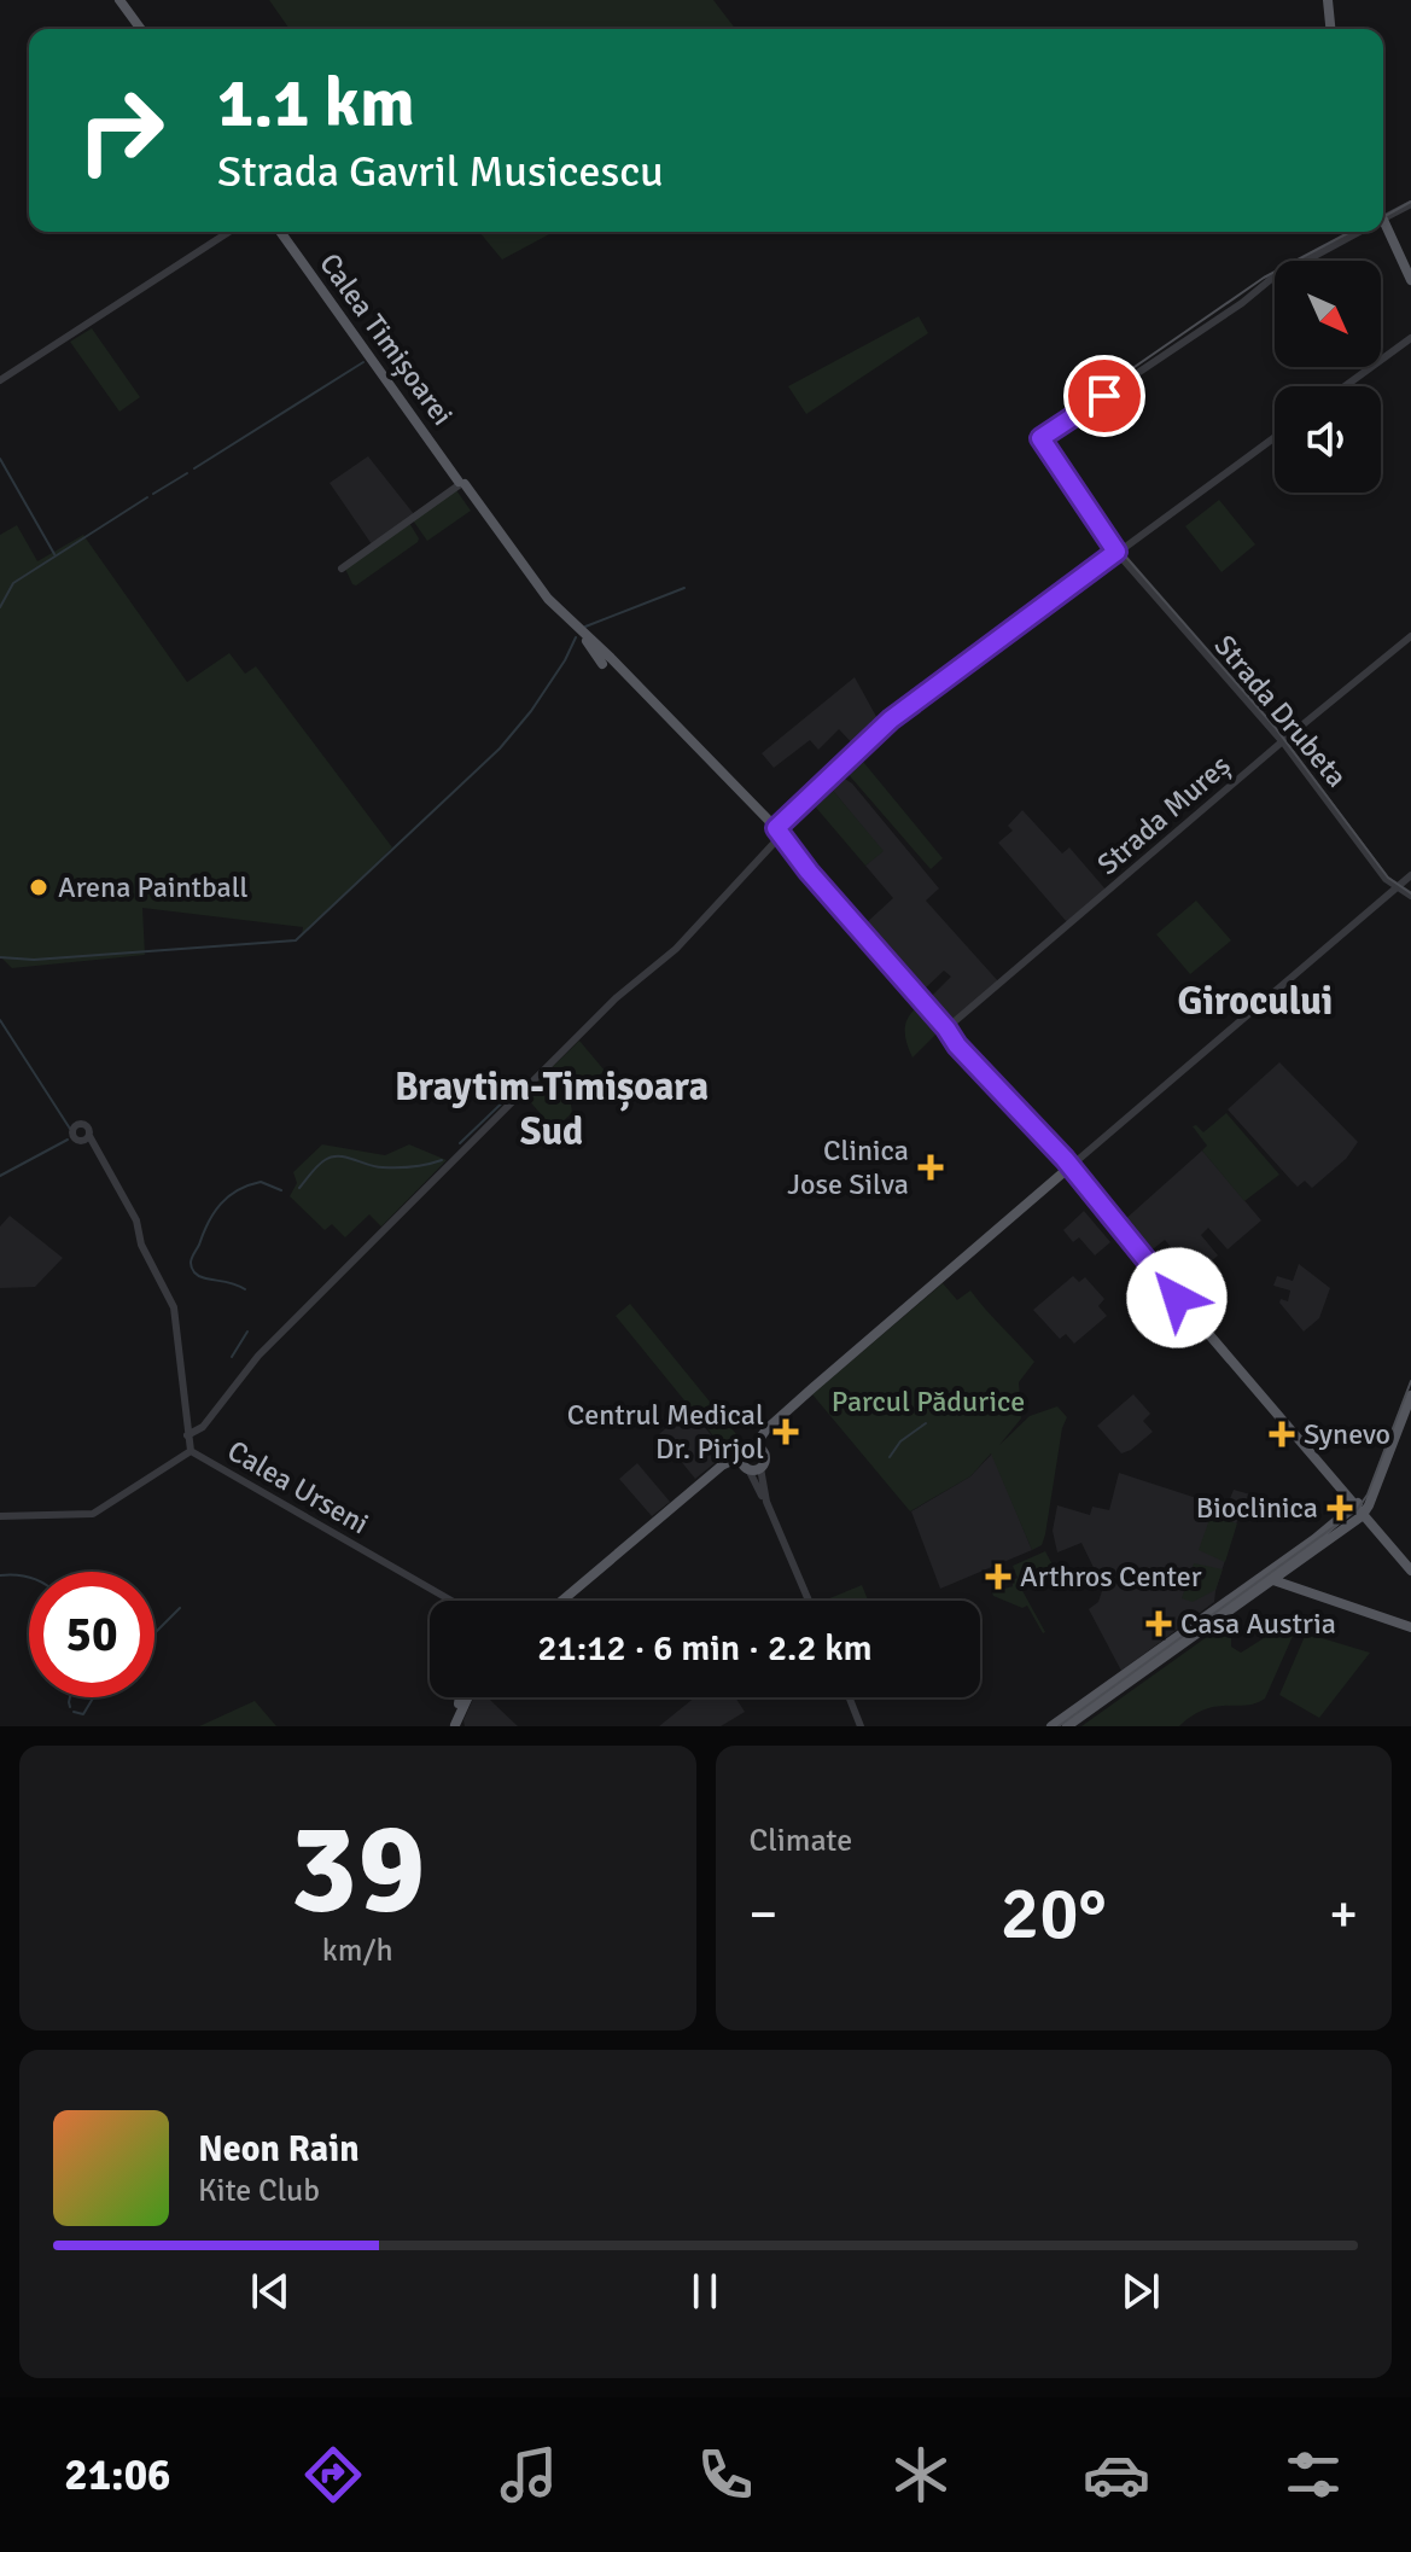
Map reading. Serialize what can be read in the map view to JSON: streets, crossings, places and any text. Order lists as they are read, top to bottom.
{
  "streets": {
    "main road": ["Calea Timișoarei"],
    "street": ["Strada Drubeta", "Strada Mureș", "Calea Urseni"]
  },
  "crossings": [
    ["Strada Drubeta", "Strada Mureș"]
  ],
  "districts": ["Girocului", "Braytim-Timișoara Sud"],
  "parks": ["Parcul Pădurice"],
  "places": {
    "other": ["Arena Paintball"],
    "health": [
      "Clinica Jose Silva",
      "Centrul Medical Dr. Pirjol",
      "Synevo",
      "Bioclinica",
      "Arthros Center",
      "Casa Austria"
    ]
  },
  "north": "bottom right",
  "page": {
    "turn": ["1.1 km", "Strada Gavril Musicescu"],
    "limit": "50",
    "trip": "21:12 · 6 min · 2.2 km",
    "tile": [
      ["39", "km/h"],
      "Climate"
    ],
    "heat": ["−", "20°", "+"],
    "song": ["Neon Rain", "Kite Club"],
    "tabs": "21:06"
  }
}
